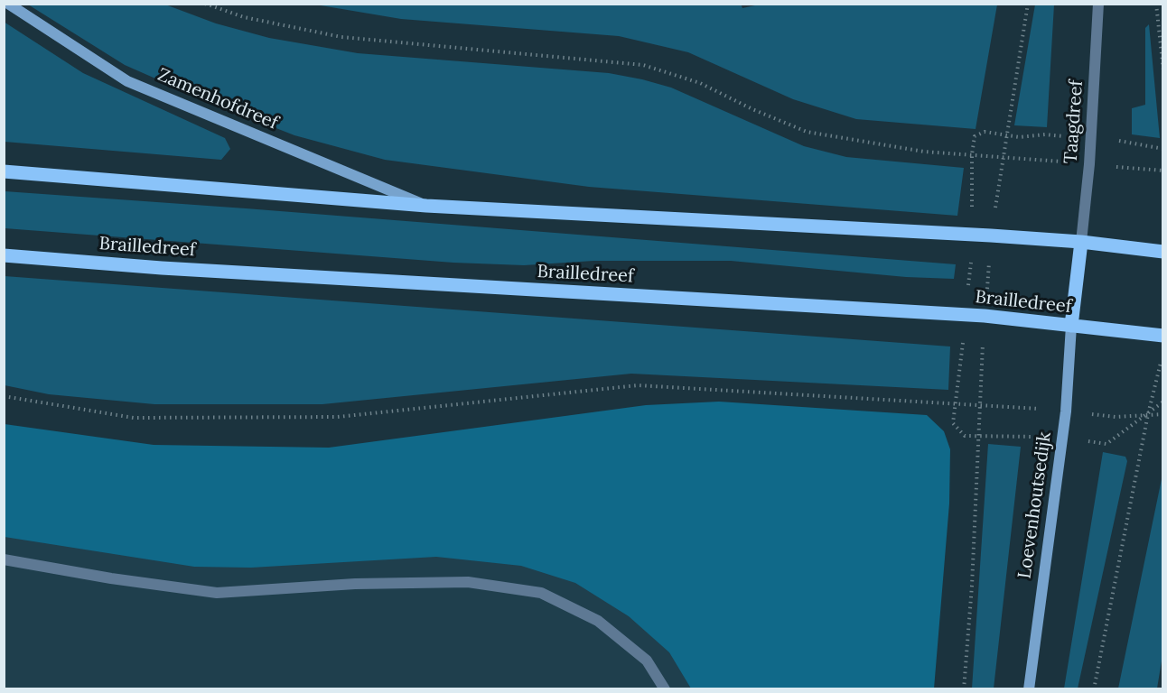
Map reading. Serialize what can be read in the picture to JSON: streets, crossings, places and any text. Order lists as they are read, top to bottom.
{
  "streets": {
    "main road": ["Brailledreef"],
    "street": ["Zamenhofdreef", "Taagdreef", "Loevenhoutsedijk"]
  },
  "crossings": [
    ["Brailledreef", "Loevenhoutsedijk"]
  ]
}
